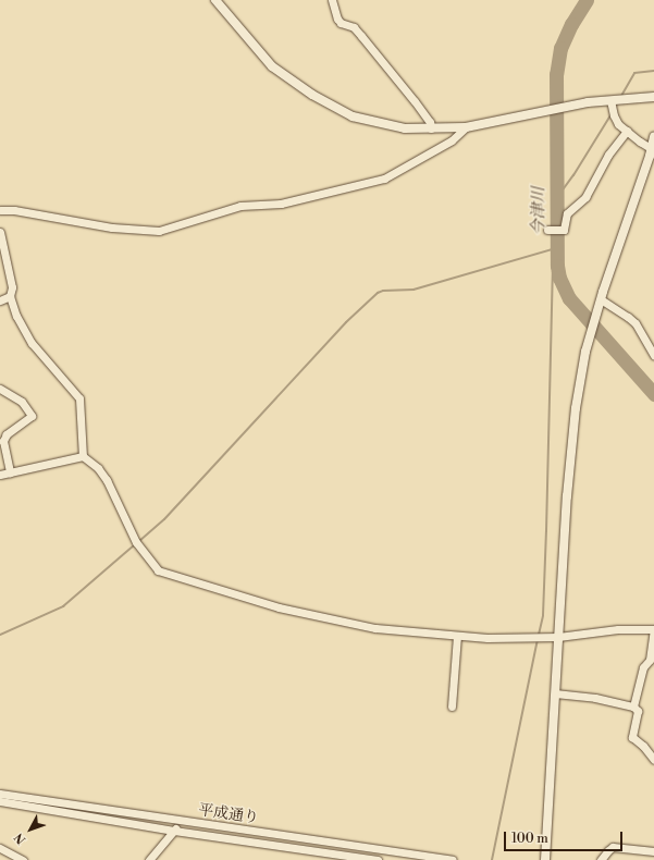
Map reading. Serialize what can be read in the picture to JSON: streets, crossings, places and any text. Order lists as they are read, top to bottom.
{
  "streets": {
    "street": ["平成通り"]
  },
  "water": ["今津川"],
  "scale_bar": "100 m",
  "north": "bottom left"
}
